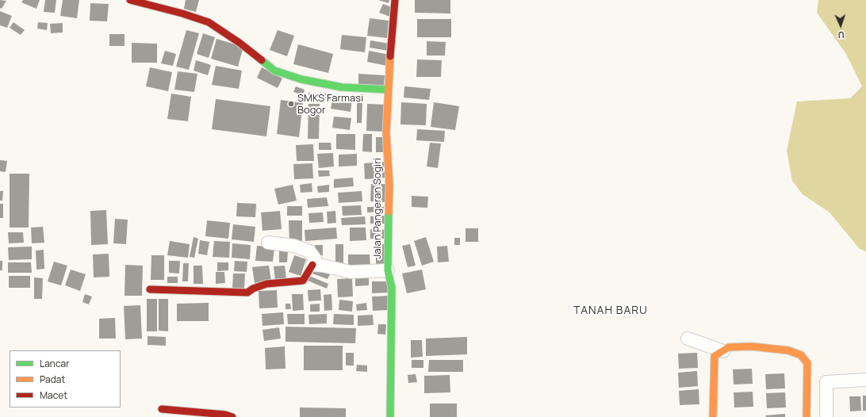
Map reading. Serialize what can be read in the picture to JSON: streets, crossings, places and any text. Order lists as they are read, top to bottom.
{
  "streets": {
    "street": ["Jalan Pangeran Sogiri"]
  },
  "districts": ["TANAH BARU"],
  "places": ["SMKS Farmasi Bogor"],
  "legend": ["Lancar", "Padat", "Macet"],
  "north": "bottom"
}
